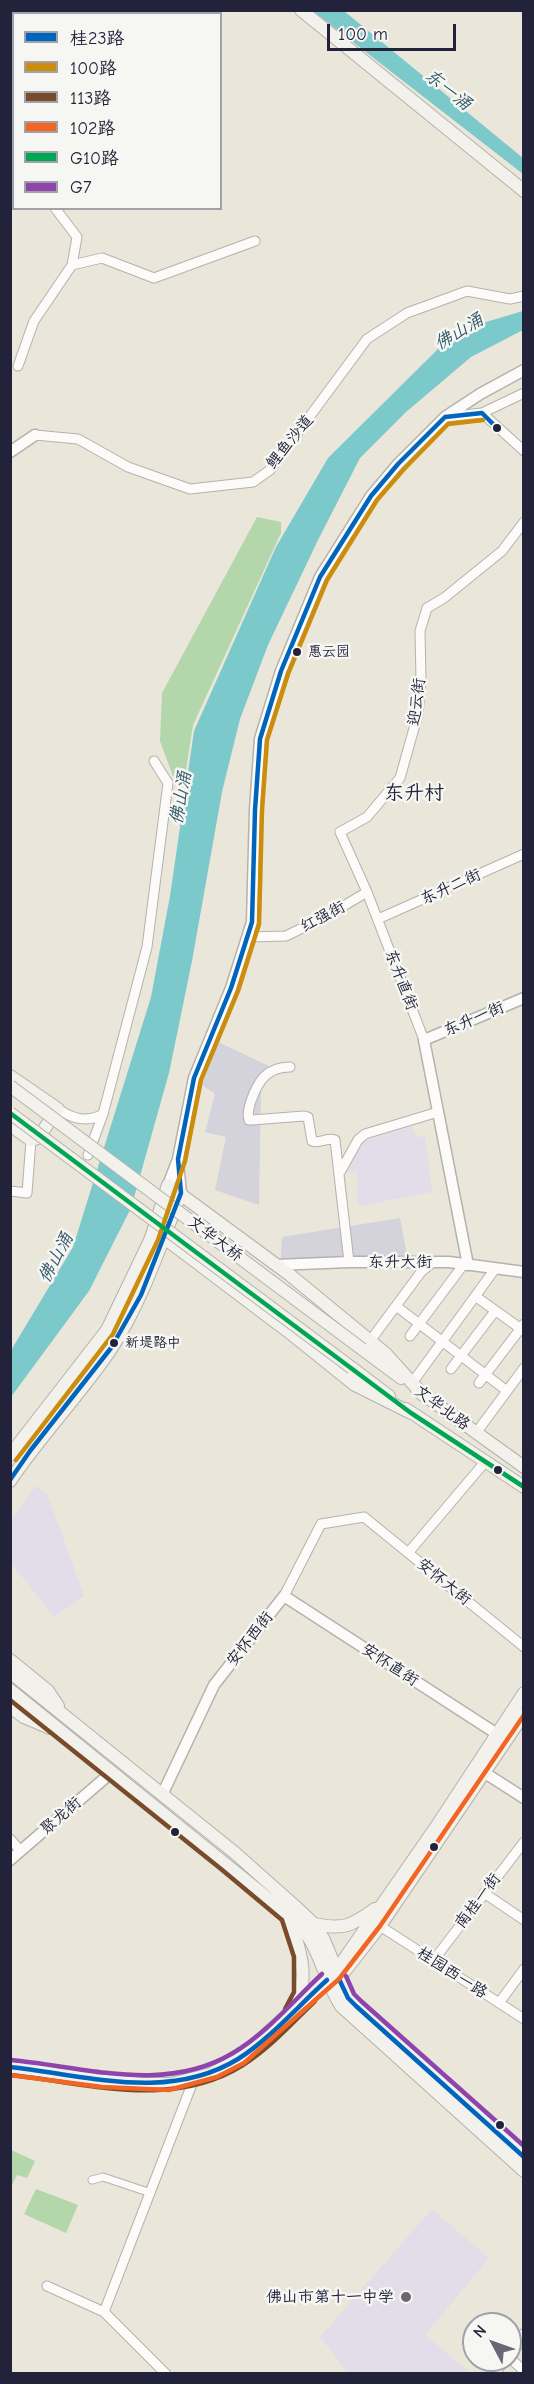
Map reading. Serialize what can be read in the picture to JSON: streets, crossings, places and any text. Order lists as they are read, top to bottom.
{
  "streets": {
    "main road": ["文华大桥", "文华北路"],
    "street": [
      "鲤鱼沙道",
      "迎云街",
      "东升二街",
      "红强街",
      "东升直街",
      "东升一街",
      "东升大街",
      "安怀大街",
      "安怀西街",
      "安怀直街",
      "聚龙街",
      "南桂一街",
      "桂园西一路"
    ]
  },
  "crossings": [
    ["迎云街", "红强街"],
    ["东升二街", "东升直街"],
    ["东升直街", "东升一街"],
    ["文华大桥", "文华北路"],
    ["安怀大街", "安怀西街"],
    ["安怀西街", "安怀直街"],
    ["南桂一街", "桂园西一路"]
  ],
  "districts": ["东升村"],
  "water": ["东一涌", "佛山涌"],
  "places": ["惠云园", "新堤路中", "佛山市第十一中学"],
  "lines": [
    "transit line 桂23路",
    "transit line 100路",
    "transit line G10路",
    "transit line 113路",
    "transit line 102路",
    "transit line G7"
  ],
  "legend": [
    "桂23路",
    "100路",
    "113路",
    "102路",
    "G10路",
    "G7"
  ],
  "scale_bar": "100 m",
  "north": "top left"
}
